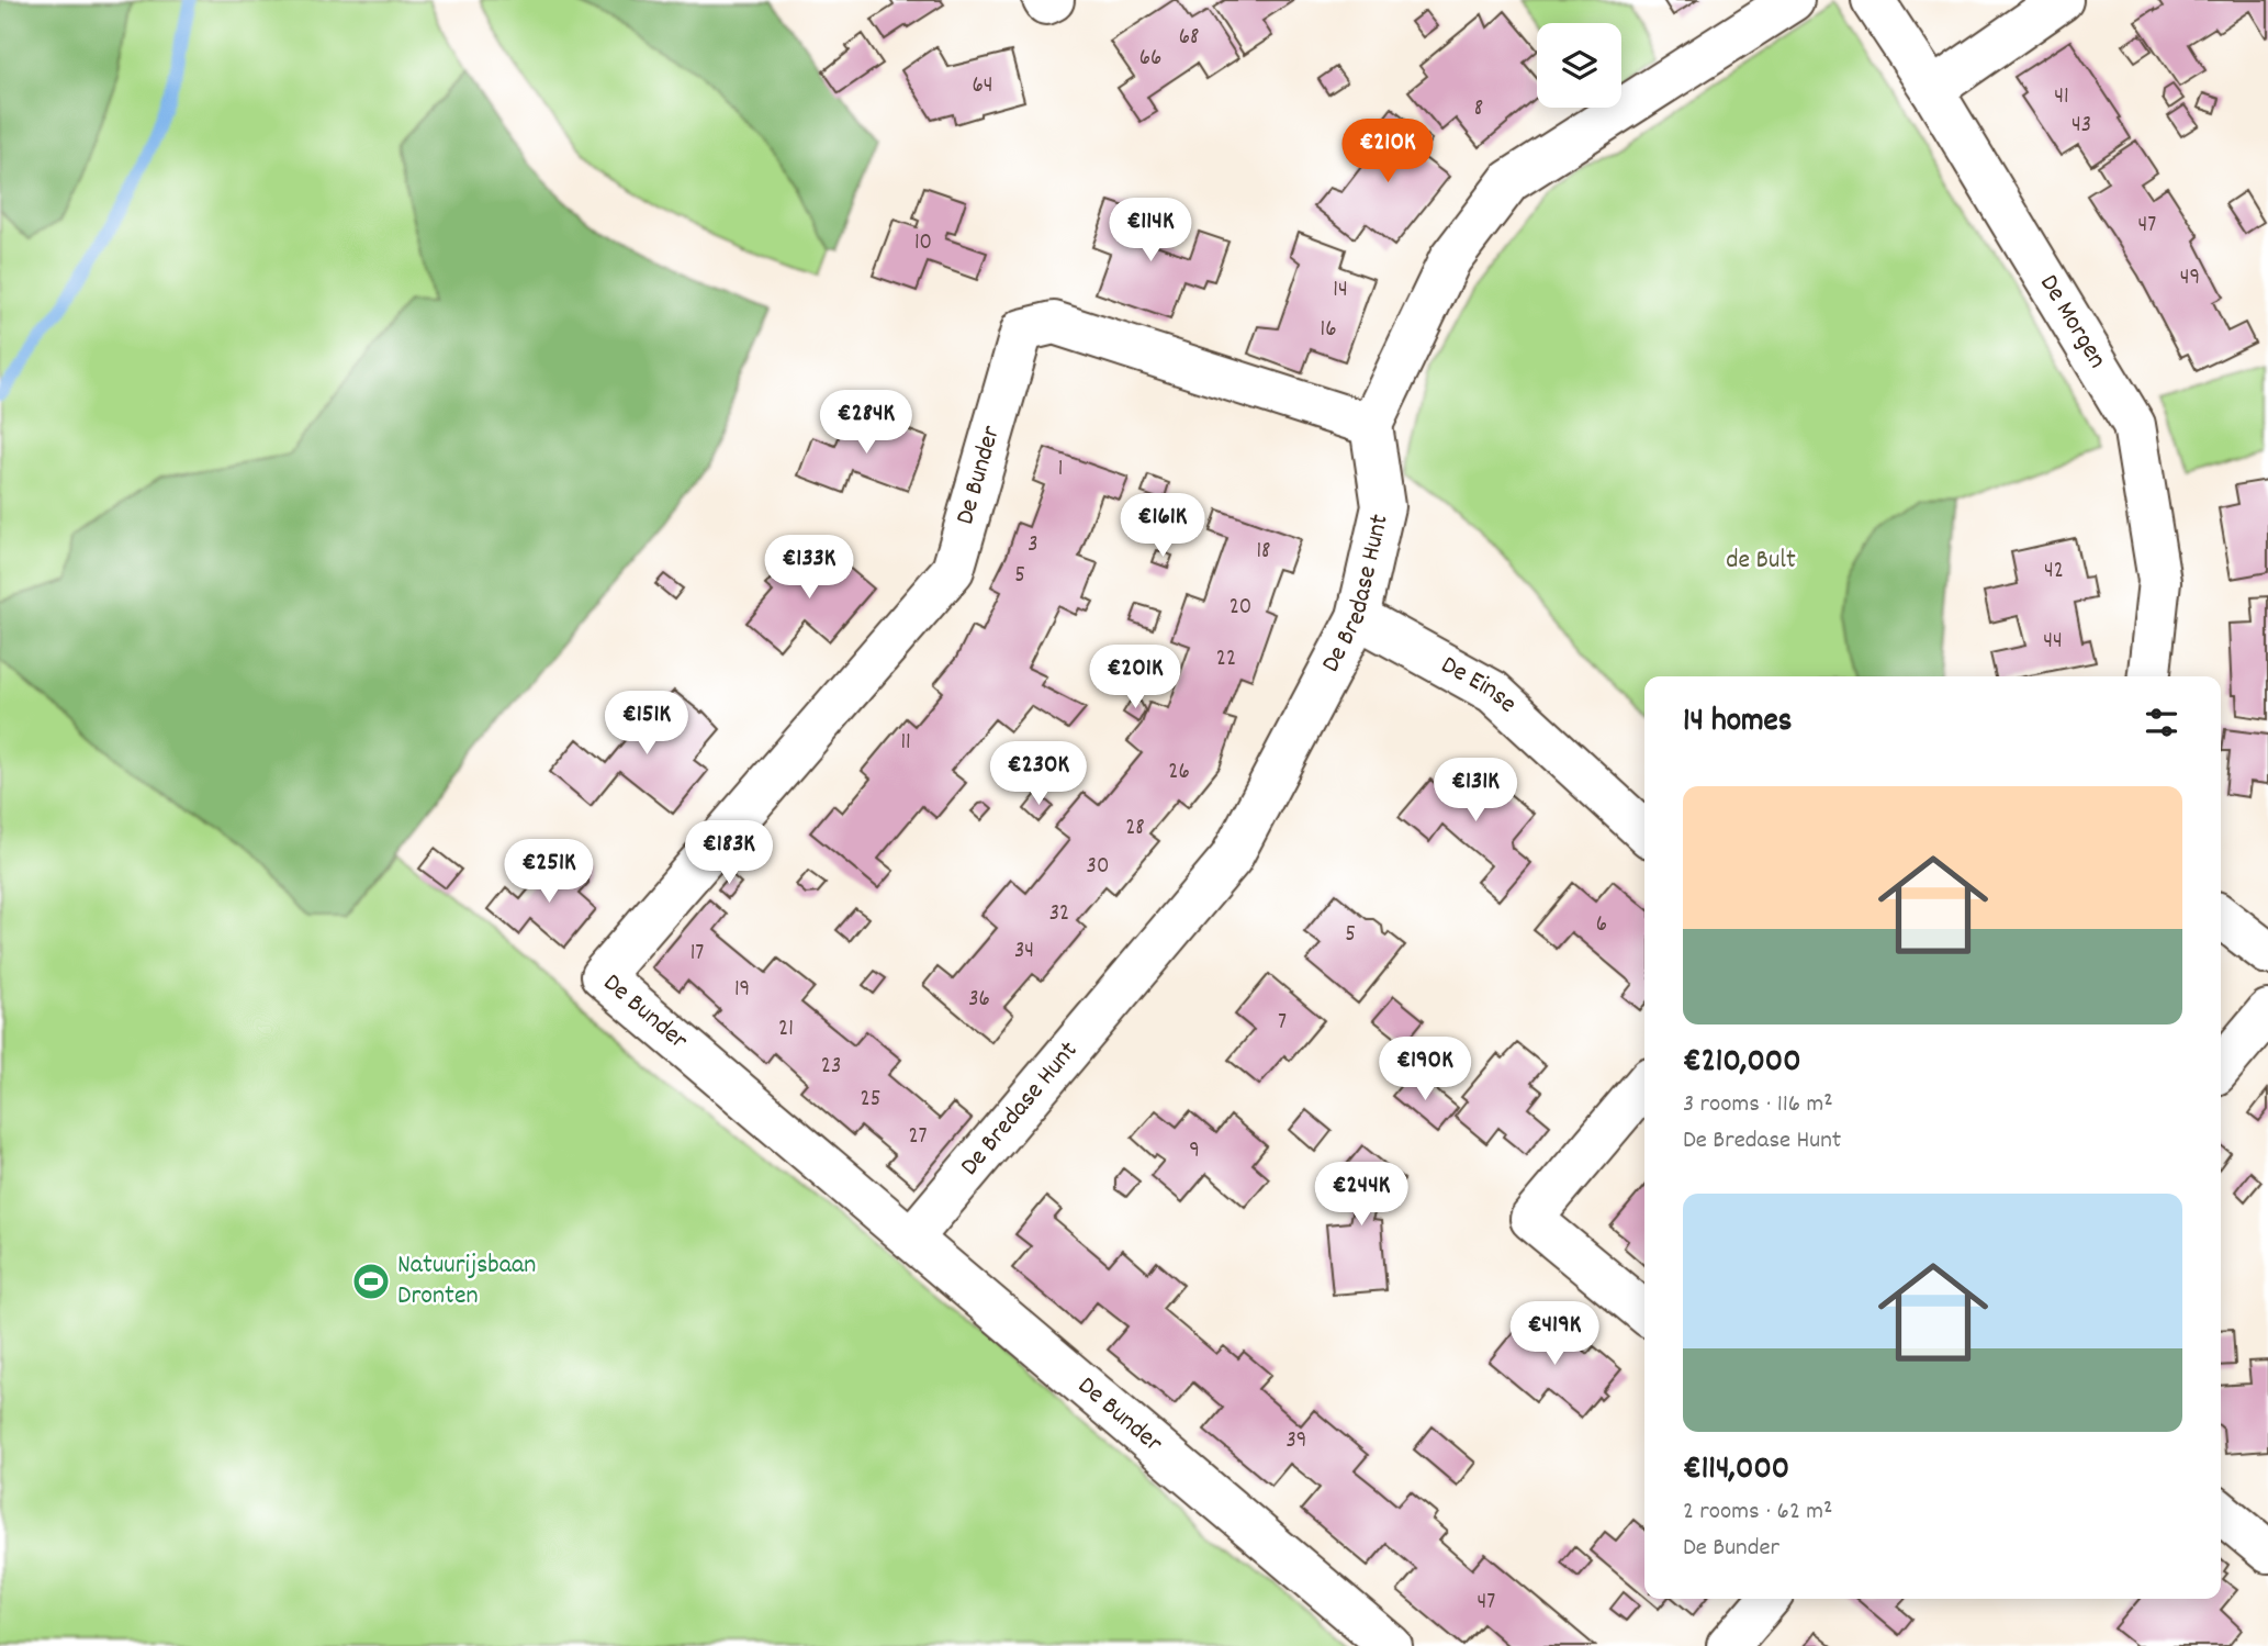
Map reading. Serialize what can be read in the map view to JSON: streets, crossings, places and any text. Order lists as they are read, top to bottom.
{
  "streets": {
    "street": [
      "De Morgen",
      "De Bunder",
      "De Bredase Hunt",
      "De Einse"
    ]
  },
  "crossings": [
    ["De Bunder", "De Bredase Hunt"],
    ["De Bredase Hunt", "De Einse"]
  ],
  "parks": ["de Bult"],
  "places": {
    "sports": ["Natuurijsbaan Dronten"]
  },
  "house_numbers": [
    "68",
    "66",
    "64",
    "41",
    "8",
    "43",
    "47",
    "10",
    "49",
    "14",
    "16",
    "1",
    "3",
    "18",
    "42",
    "5",
    "20",
    "44",
    "22",
    "11",
    "26",
    "28",
    "30",
    "32",
    "6",
    "5",
    "34",
    "17",
    "19",
    "36",
    "7",
    "21",
    "23",
    "25",
    "27",
    "9",
    "39",
    "47"
  ],
  "page": {
    "price": [
      "€210K",
      "€114K",
      "€284K",
      "€161K",
      "€133K",
      "€201K",
      "€151K",
      "€230K",
      "€131K",
      "€183K",
      "€251K",
      "€190K",
      "€244K",
      "€419K"
    ],
    "heading": "14 homes",
    "list": [
      {
        "name": "€210,000",
        "note": "3 rooms · 116 m² · De Bredase Hunt"
      },
      {
        "name": "€114,000",
        "note": "2 rooms · 62 m² · De Bunder"
      }
    ]
  }
}
